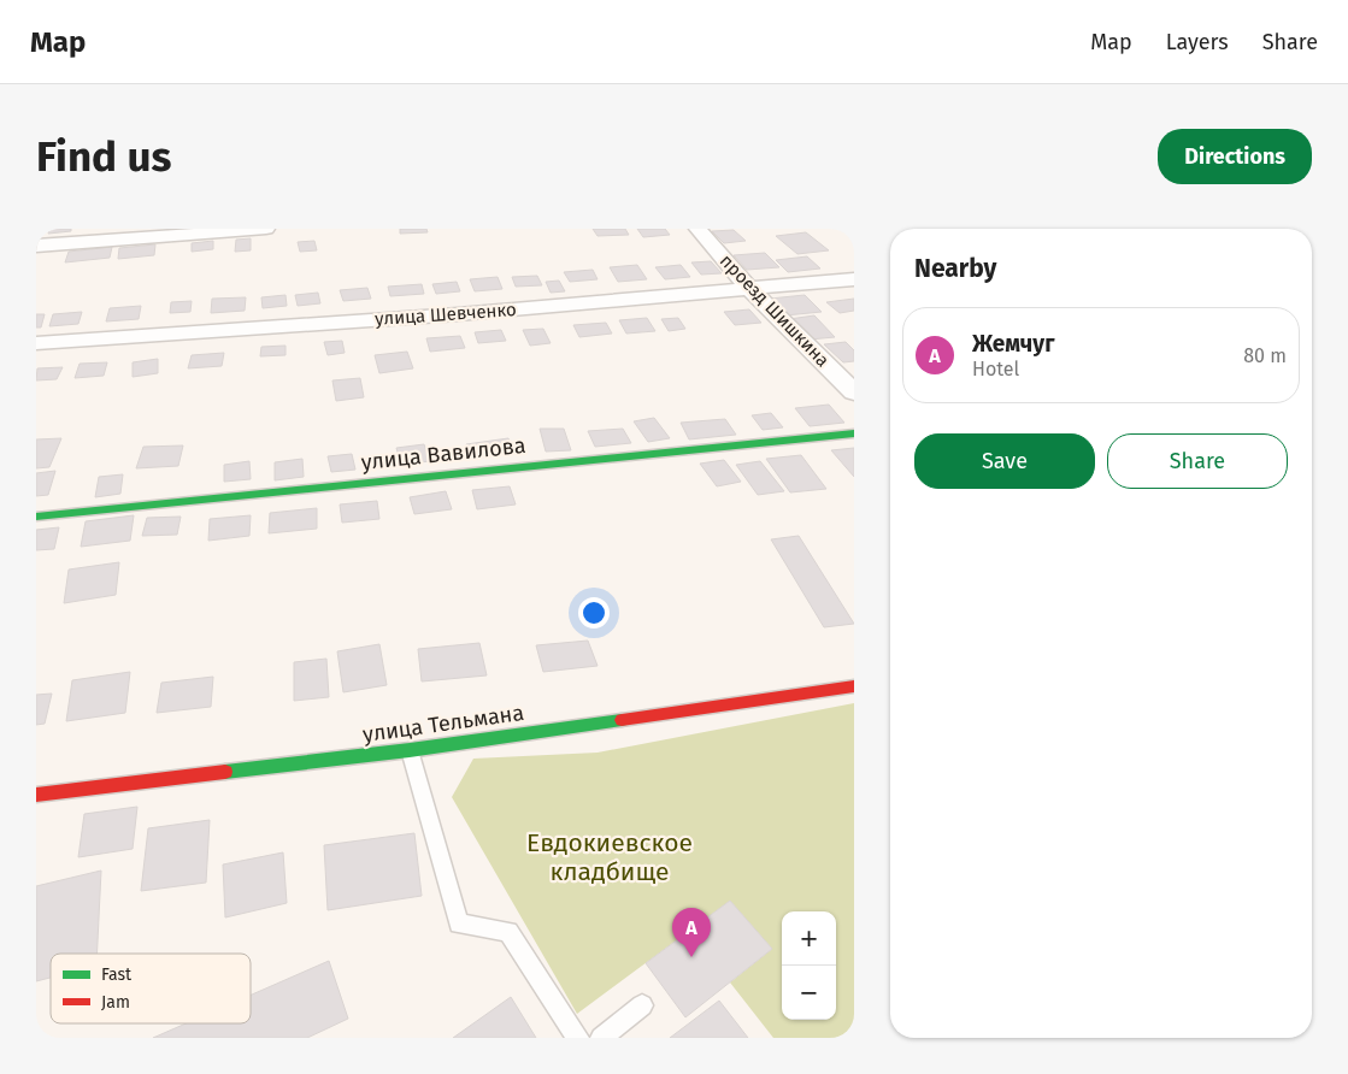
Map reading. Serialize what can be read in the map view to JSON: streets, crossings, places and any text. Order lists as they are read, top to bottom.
{
  "streets": {
    "street": [
      "проезд Шишкина",
      "улица Шевченко",
      "улица Вавилова",
      "улица Тельмана"
    ]
  },
  "crossings": [
    ["проезд Шишкина", "улица Шевченко"]
  ],
  "parks": ["Евдокиевское кладбище"],
  "legend": ["Fast", "Jam"],
  "page": {
    "header": "Map",
    "nav": ["Map", "Layers", "Share"],
    "buttons": [
      "Directions",
      ["Save", "Share"]
    ],
    "title": "Find us",
    "heading": "Nearby",
    "list": [
      {
        "mark": "A",
        "name": "Жемчуг",
        "note": "Hotel",
        "value": "80 m"
      }
    ],
    "pins": "A",
    "map_buttons": ["+", "−"]
  }
}
